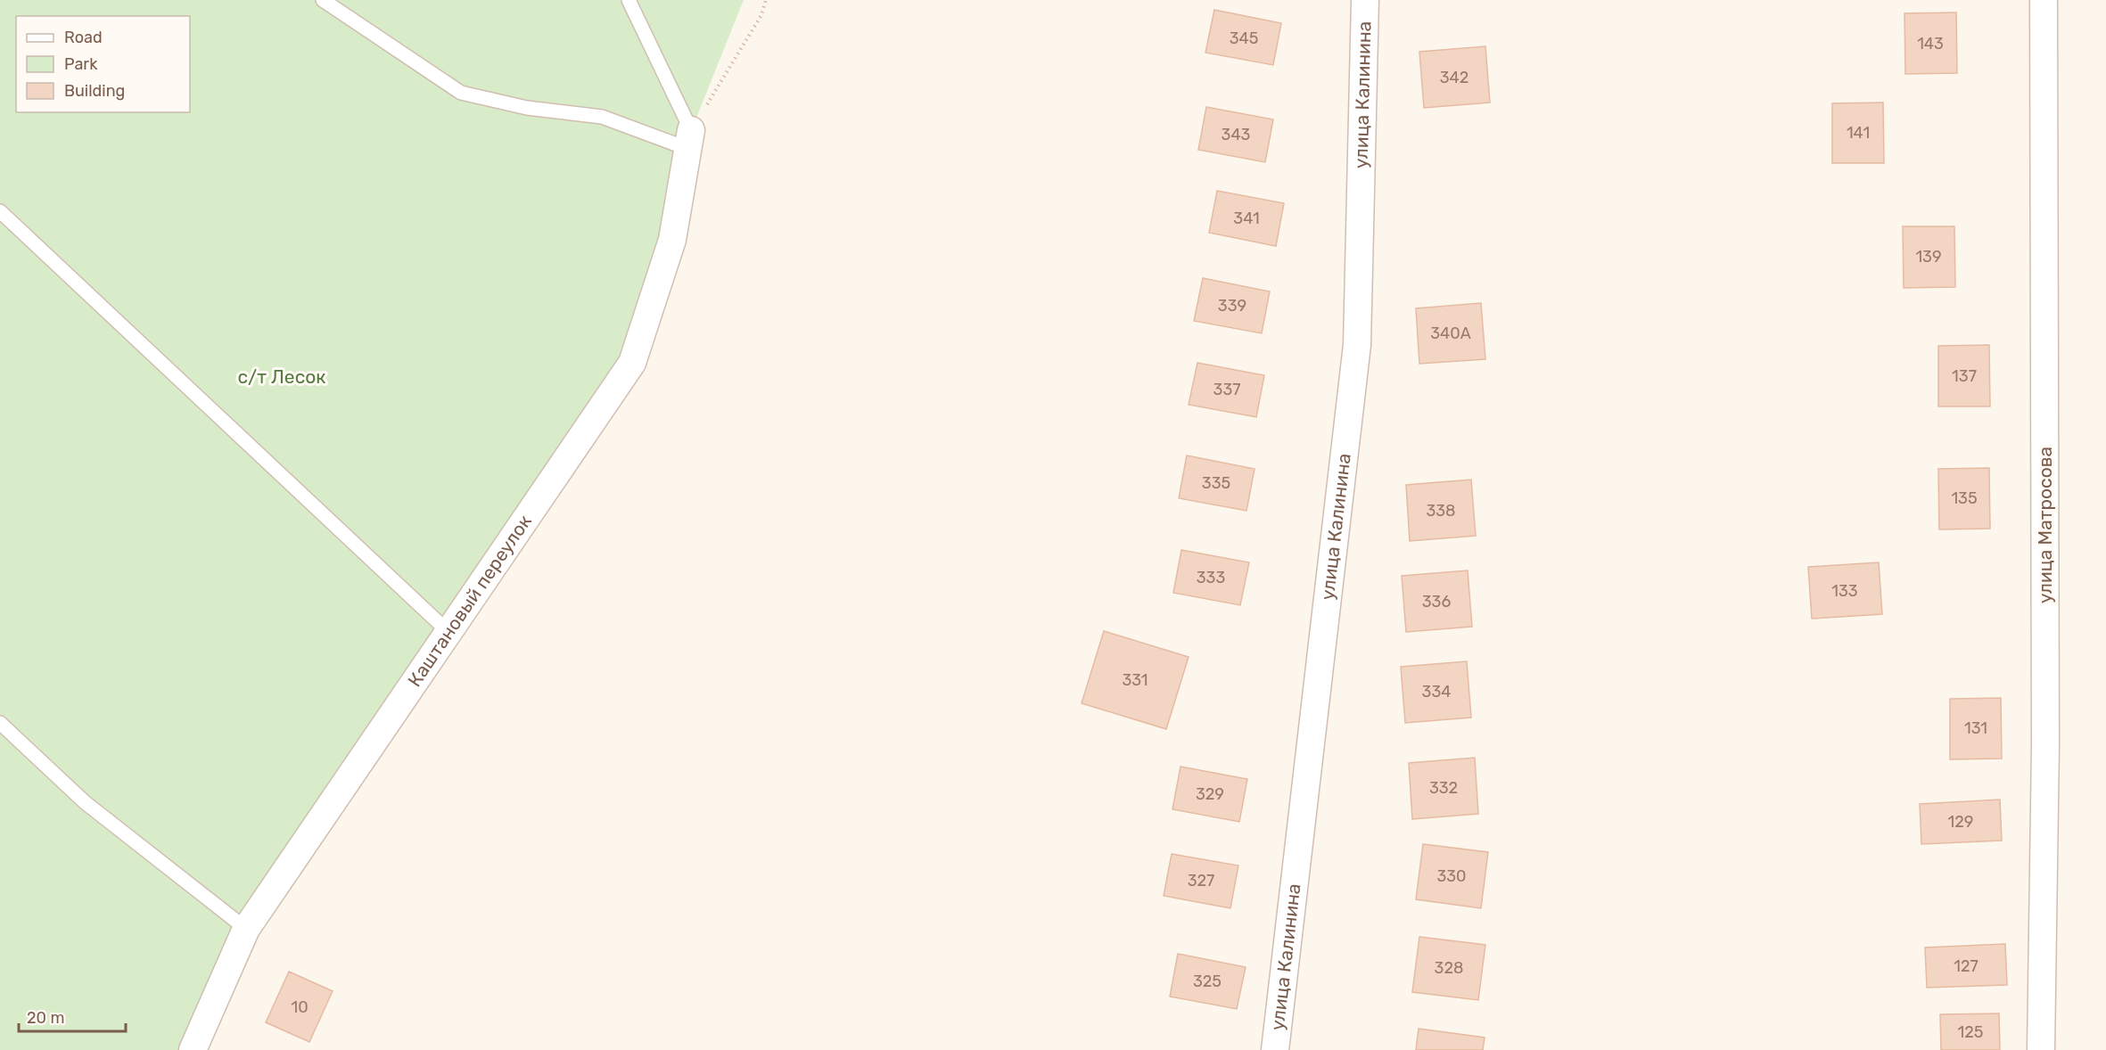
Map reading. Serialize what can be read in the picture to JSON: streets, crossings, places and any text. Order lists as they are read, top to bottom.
{
  "streets": {
    "street": ["улица Калинина", "улица Матросова", "Каштановый переулок"]
  },
  "parks": ["с/т Лесок"],
  "house_numbers": [
    "345",
    "143",
    "342",
    "141",
    "343",
    "341",
    "139",
    "339",
    "340А",
    "137",
    "337",
    "335",
    "135",
    "338",
    "333",
    "133",
    "336",
    "331",
    "334",
    "131",
    "332",
    "329",
    "129",
    "330",
    "327",
    "127",
    "328",
    "325",
    "10",
    "125"
  ],
  "legend": ["Road", "Park", "Building"],
  "scale_bar": "20 m"
}
